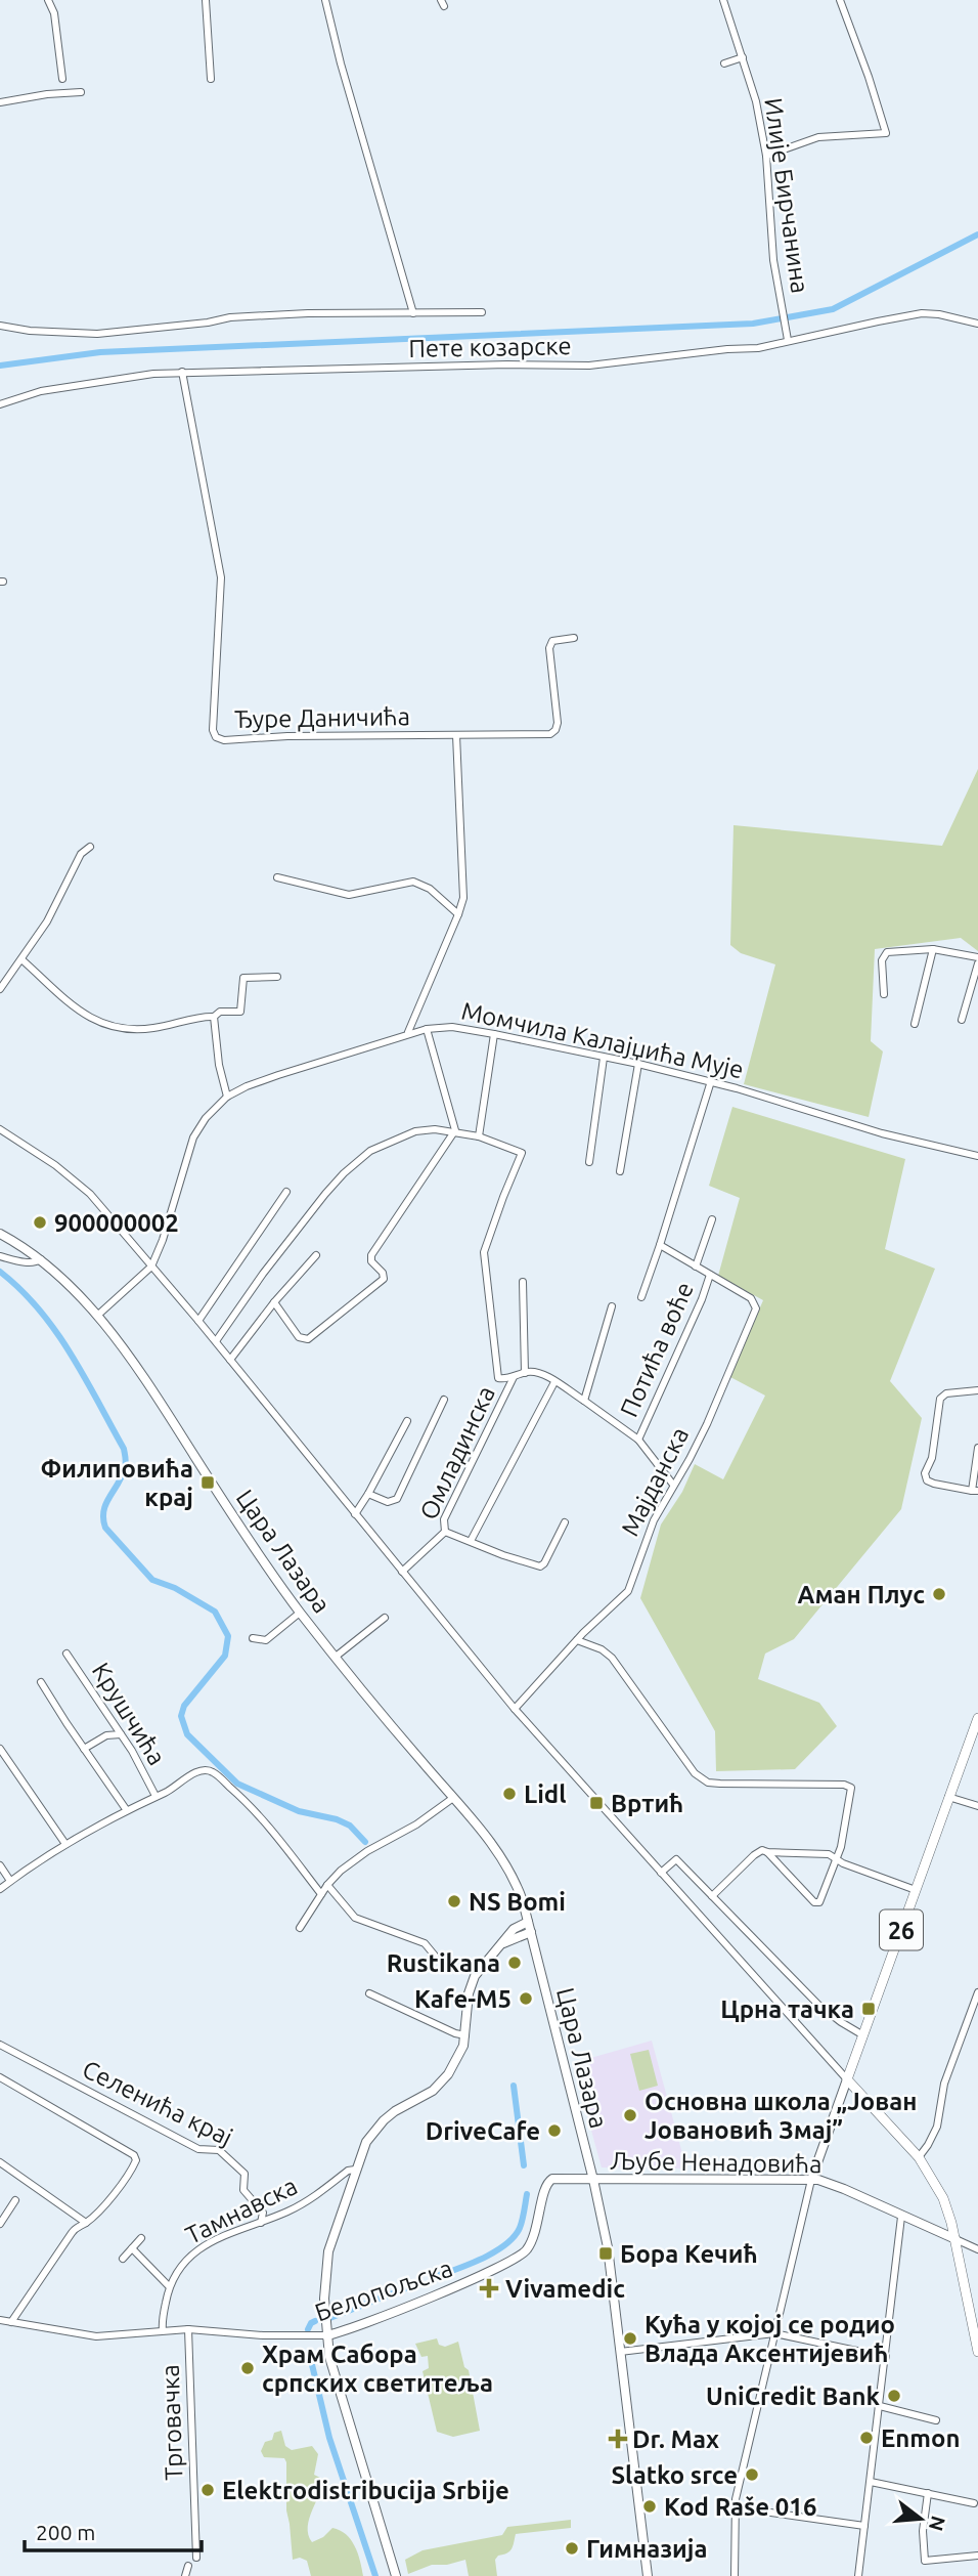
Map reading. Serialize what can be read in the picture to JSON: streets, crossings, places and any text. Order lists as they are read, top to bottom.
{
  "streets": {
    "main road": [
      "Цара Лазара",
      "26",
      "Љубе Ненадовића",
      "Белопољска"
    ],
    "street": [
      "Илије Бирчанина",
      "Пете козарске",
      "Ђуре Даничића",
      "Момчила Калајџића Мује",
      "Потића воће",
      "Омладинска",
      "Мајданска",
      "Крушчића",
      "Селенића крај",
      "Тамнавска",
      "Трговачка"
    ]
  },
  "crossings": [
    ["Илије Бирчанина", "Пете козарске"],
    ["Пете козарске", "Ђуре Даничића"],
    ["Момчила Калајџића Мује", "Цара Лазара"],
    ["Потића воће", "Омладинска"],
    ["Потића воће", "Мајданска"],
    ["Цара Лазара", "Љубе Ненадовића"],
    ["Цара Лазара", "Белопољска"],
    ["Селенића крај", "Тамнавска"],
    ["Љубе Ненадовића", "Белопољска"],
    ["Тамнавска", "Белопољска"],
    ["Белопољска", "Трговачка"]
  ],
  "places": {
    "other": [
      "900000002",
      "Аман Плус",
      "Lidl",
      "NS Bomi",
      "Rustikana",
      "Kafe-M5",
      "Основна школа „Јован Јовановић Змај”",
      "DriveCafe",
      "Кућа у којој се родио Влада Аксентијевић",
      "Храм Сабора српских светитеља",
      "UniCredit Bank",
      "Enmon",
      "Slatko srce",
      "Elektrodistribucija Srbije",
      "Kod Raše 016",
      "Гимназија"
    ],
    "transit": [
      "Филиповића крај",
      "Вртић",
      "Црна тачка",
      "Бора Кечић"
    ],
    "health": ["Vivamedic", "Dr. Max"]
  },
  "scale_bar": "200 m",
  "north": "right"
}
